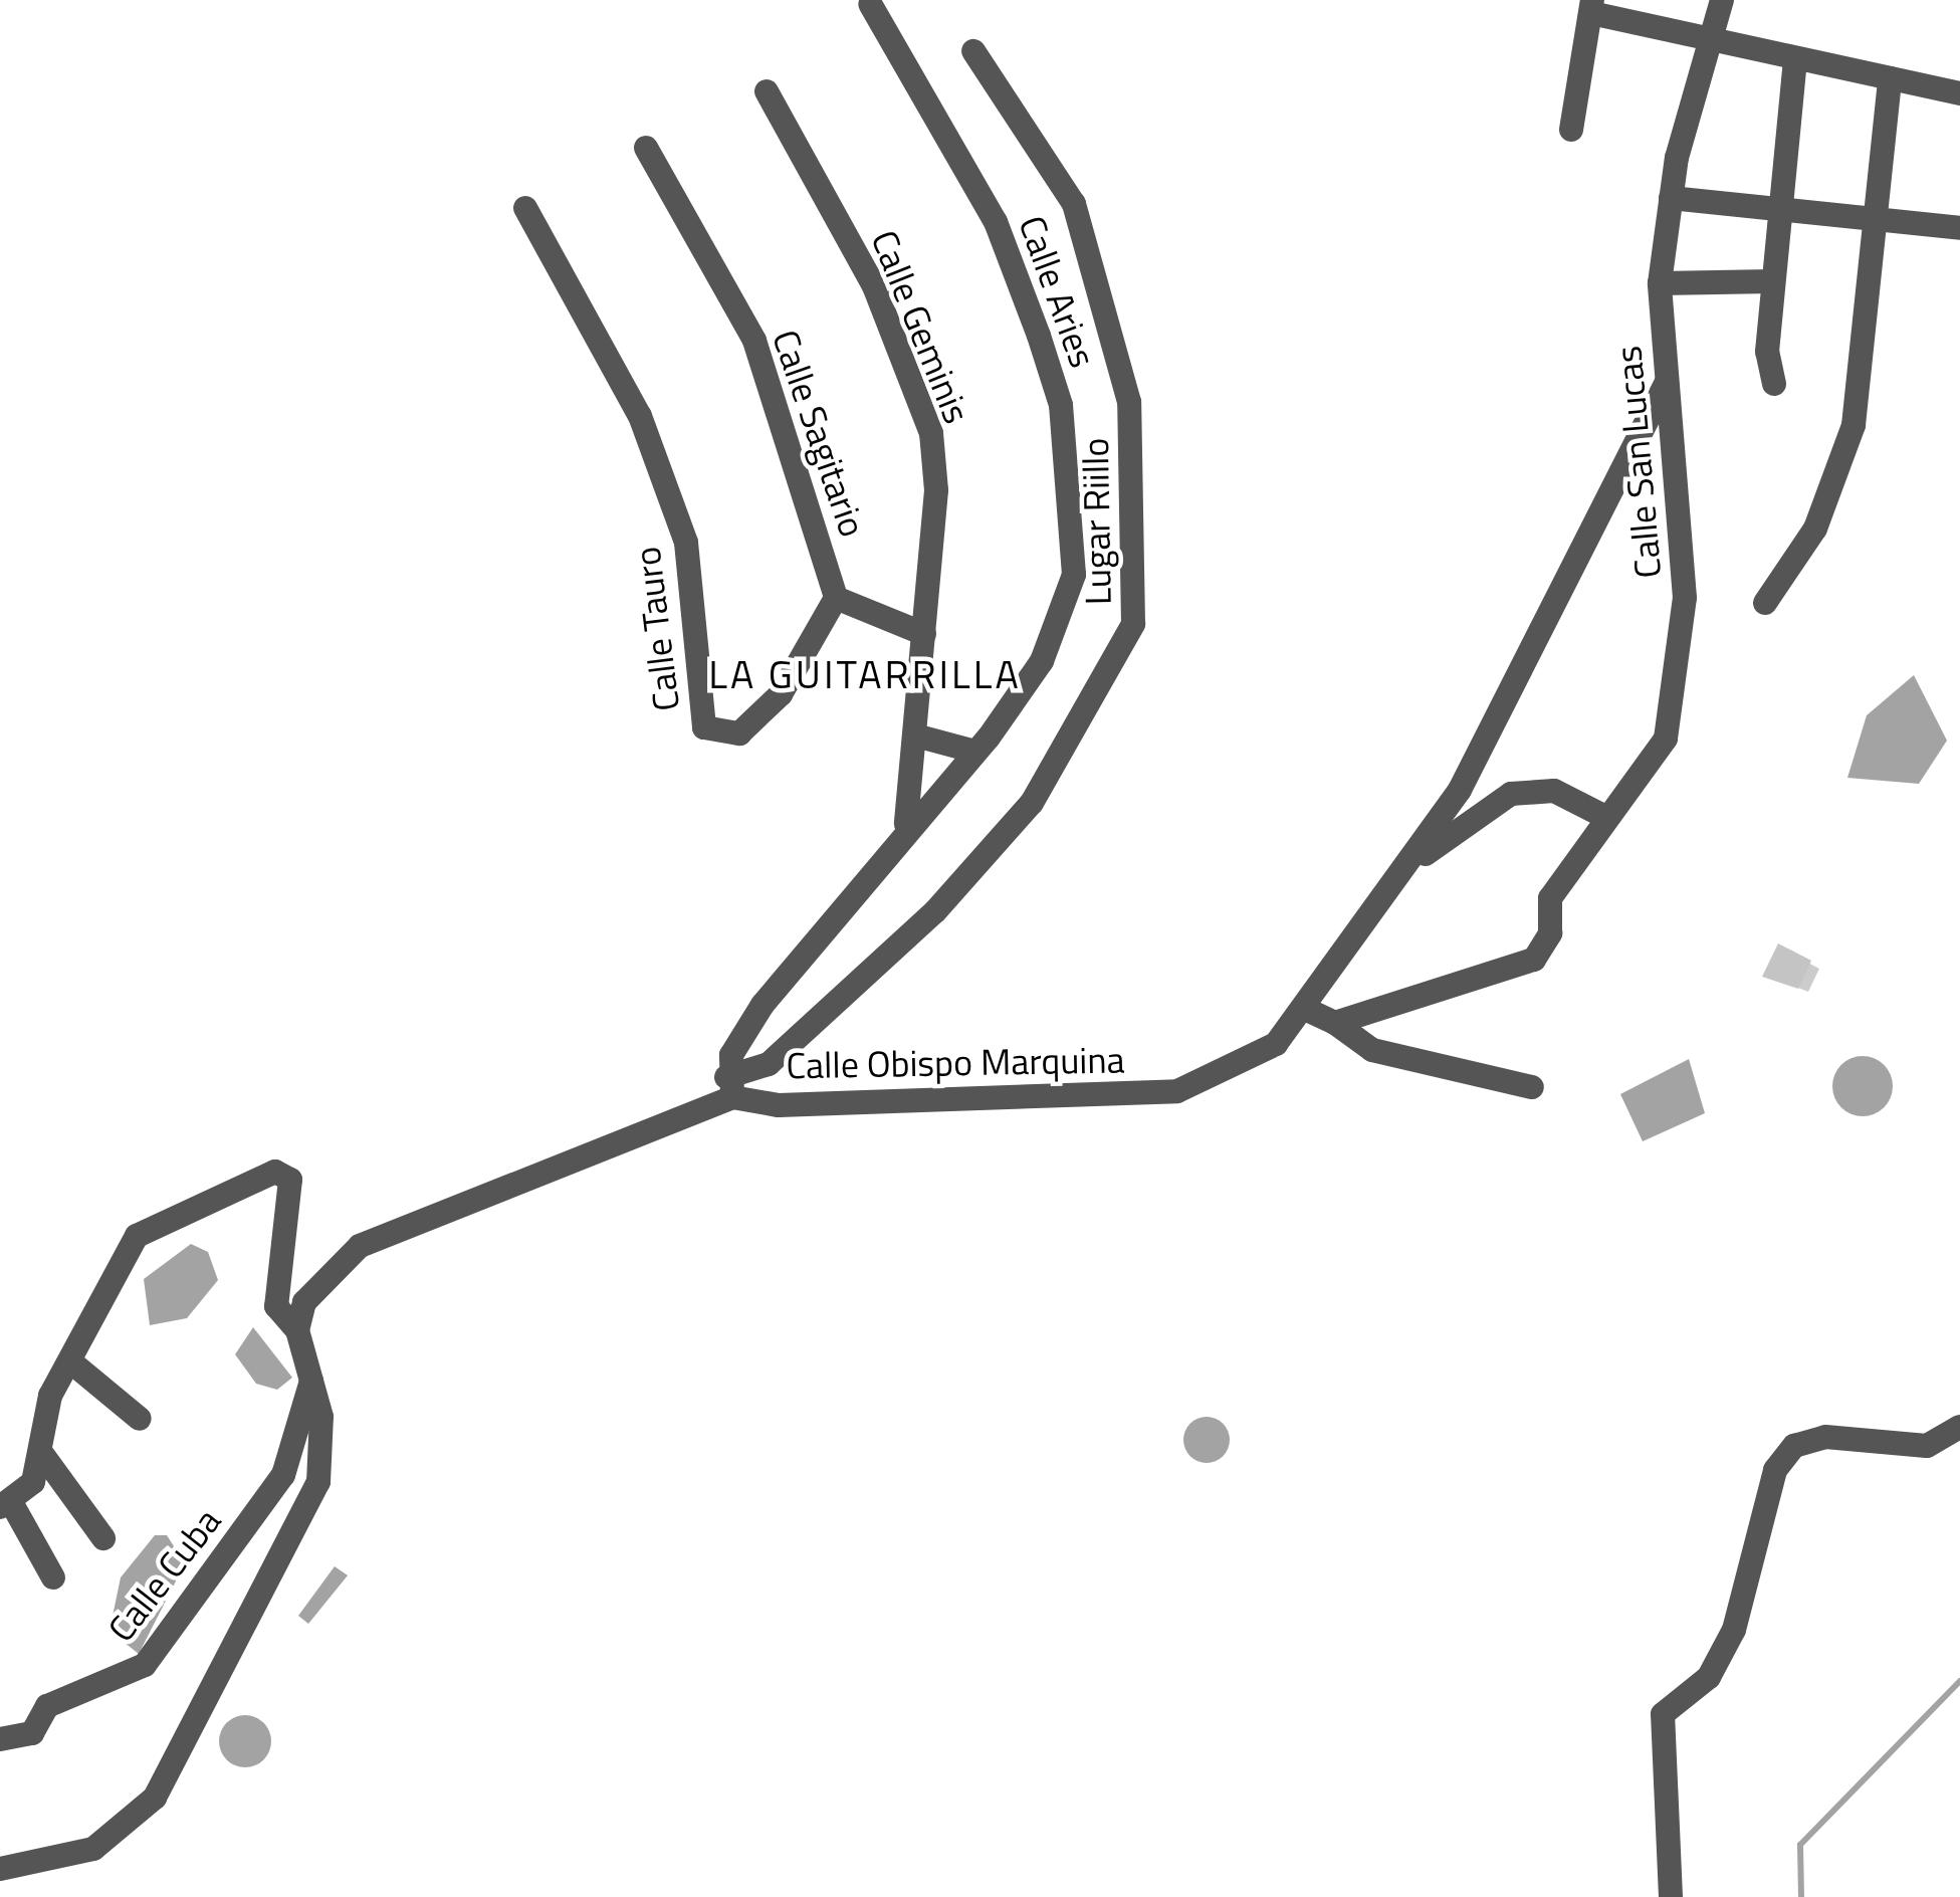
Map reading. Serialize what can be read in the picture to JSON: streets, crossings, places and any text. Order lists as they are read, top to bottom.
{
  "streets": {
    "street": [
      "Calle Aries",
      "Calle Geminis",
      "Calle Sagitario",
      "Calle San Lucas",
      "Lugar Riillo",
      "Calle Tauro",
      "Calle Obispo Marquina",
      "Calle Cuba"
    ]
  },
  "crossings": [
    ["Calle Aries", "Calle Geminis"],
    ["Calle Aries", "Lugar Riillo"],
    ["Calle Aries", "Calle Obispo Marquina"],
    ["Calle Sagitario", "Calle Tauro"],
    ["Calle San Lucas", "Calle Obispo Marquina"],
    ["Lugar Riillo", "Calle Obispo Marquina"]
  ],
  "districts": ["LA GUITARRILLA"]
}
